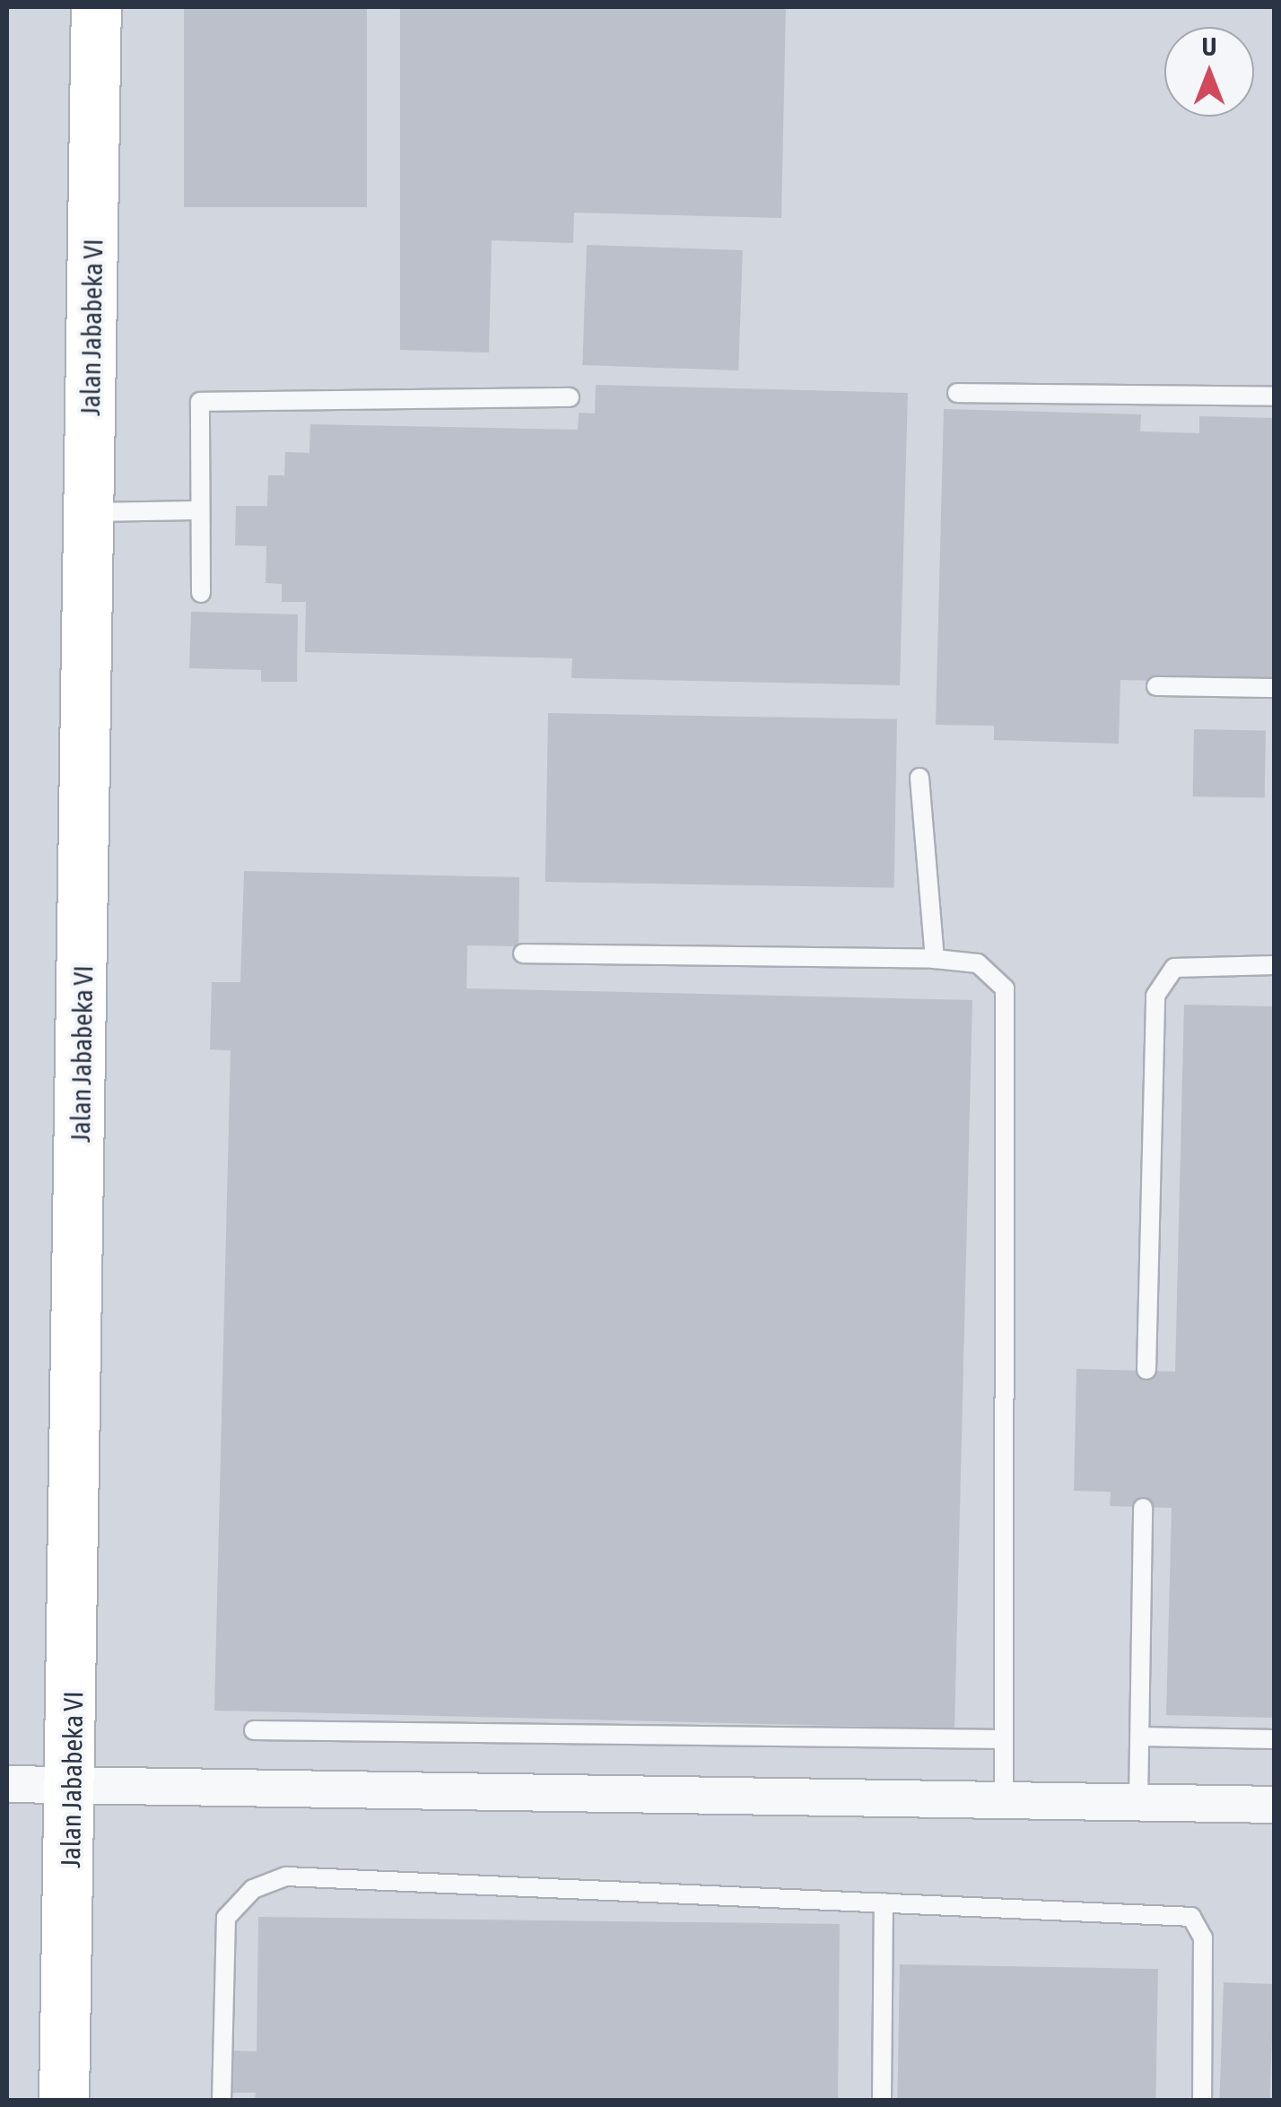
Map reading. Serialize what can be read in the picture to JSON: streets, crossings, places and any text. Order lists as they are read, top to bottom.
{
  "streets": {
    "street": ["Jalan Jababeka VI"]
  },
  "north": "top"
}
